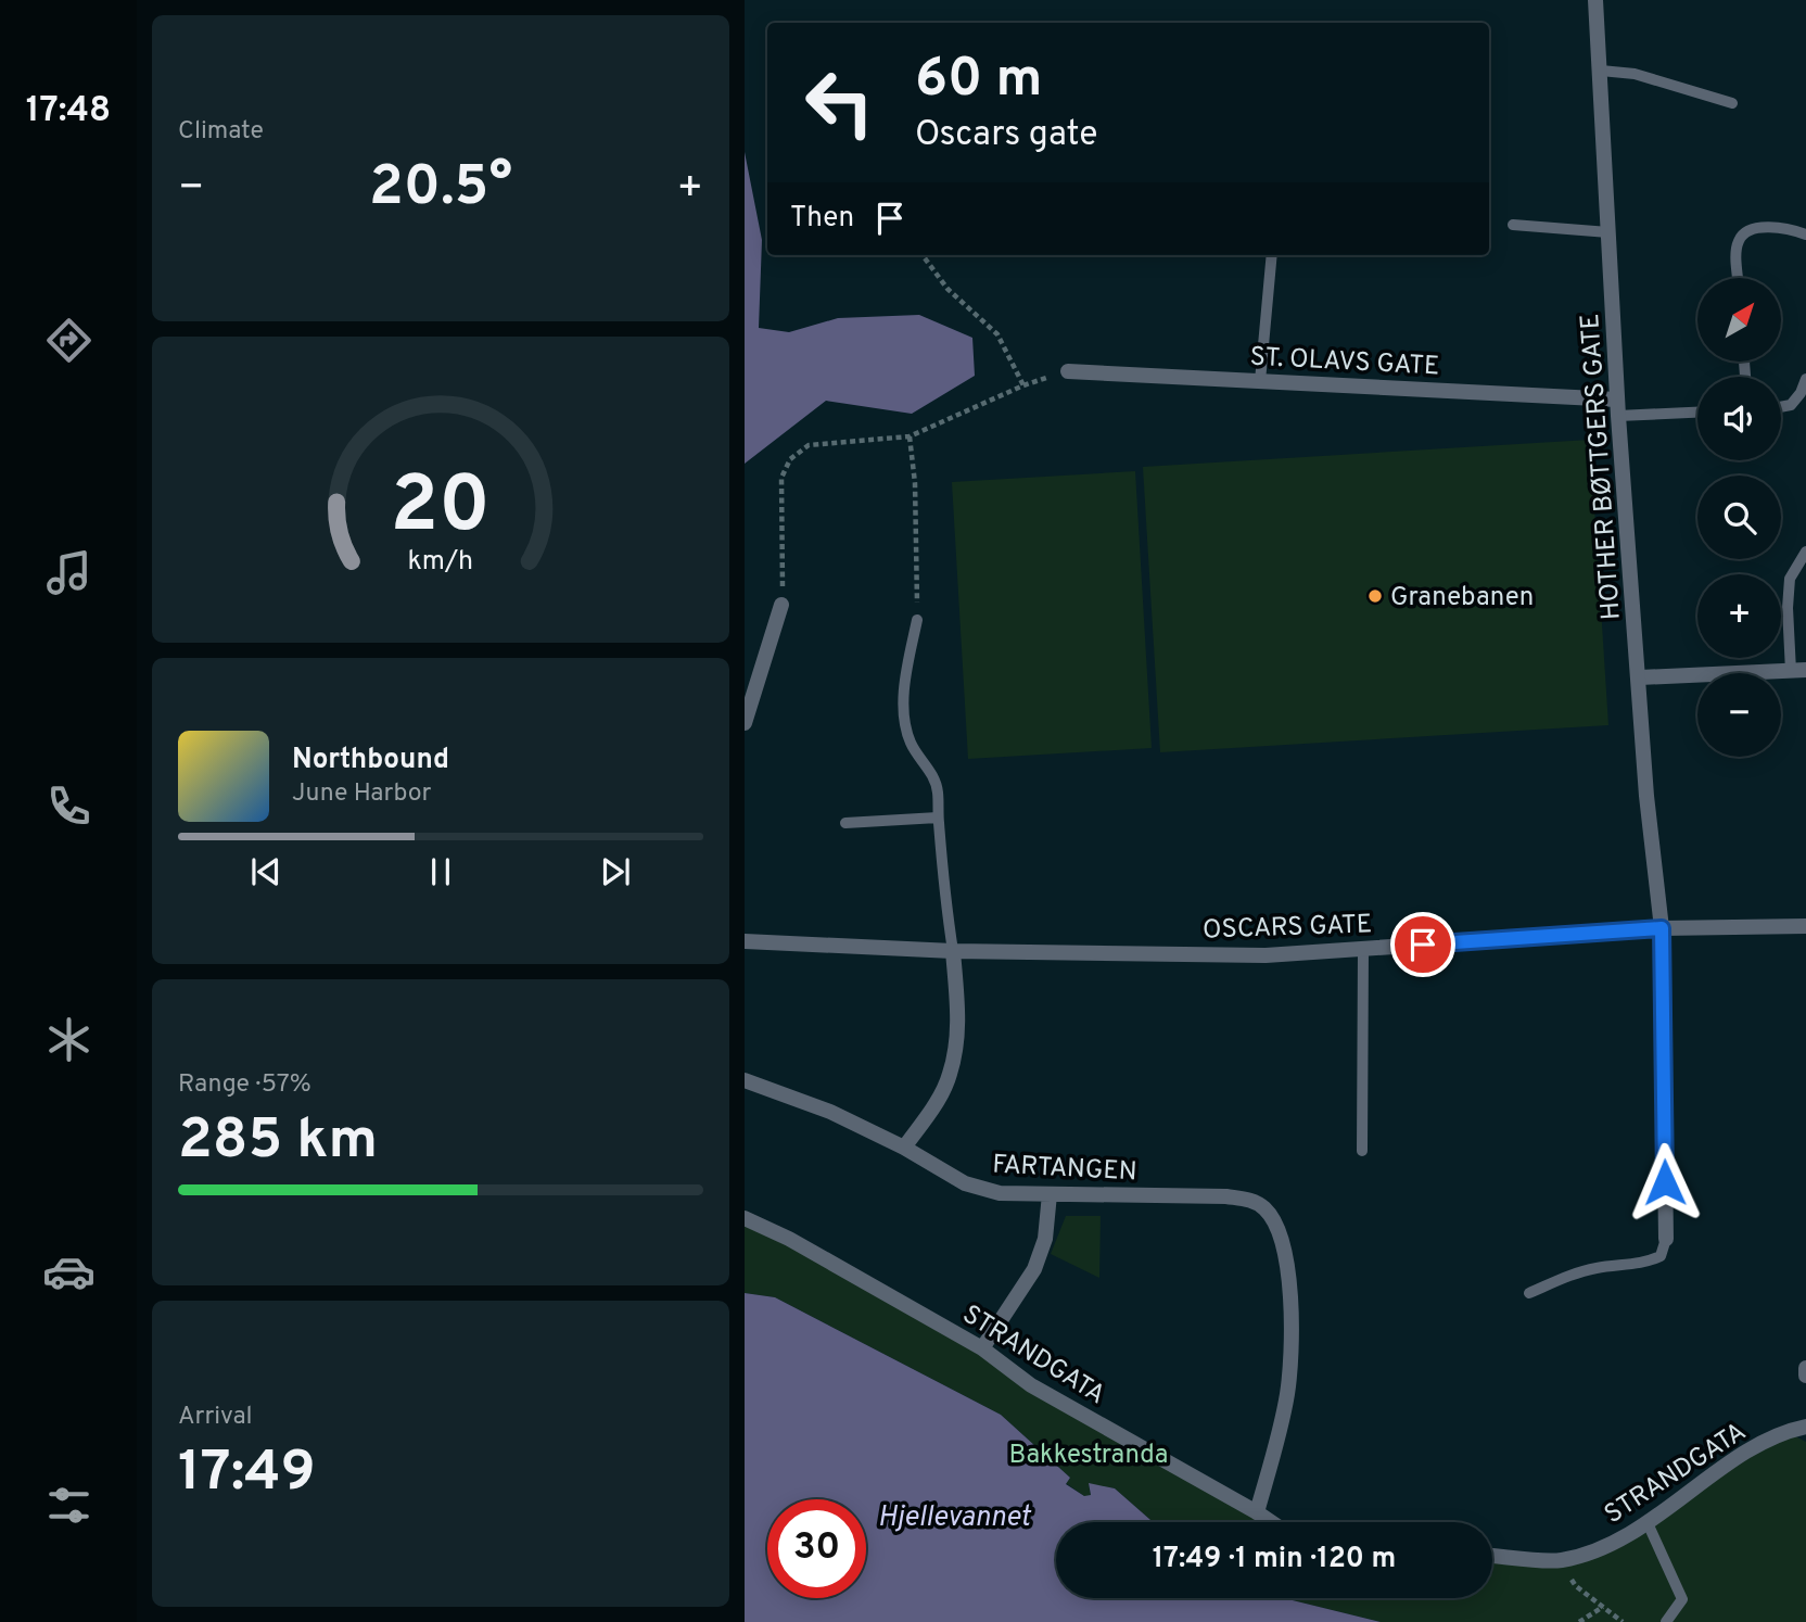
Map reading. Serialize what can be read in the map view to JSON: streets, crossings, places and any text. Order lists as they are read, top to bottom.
{
  "streets": {
    "street": [
      "ST. OLAVS GATE",
      "HOTHER BØTTGERS GATE",
      "OSCARS GATE",
      "FARTANGEN",
      "STRANDGATA"
    ]
  },
  "crossings": [
    ["ST. OLAVS GATE", "HOTHER BØTTGERS GATE"],
    ["HOTHER BØTTGERS GATE", "OSCARS GATE"],
    ["FARTANGEN", "STRANDGATA"]
  ],
  "water": ["Hjellevannet"],
  "parks": ["Bakkestranda"],
  "places": ["Granebanen"],
  "north": "top right",
  "page": {
    "tabs": "17:48",
    "tile": [
      "Climate",
      ["Range · 57%", "285 km"],
      ["Arrival", "17:49"]
    ],
    "turn": ["60 m", "Oscars gate"],
    "heat": ["−", "20.5°", "+"],
    "then": "Then",
    "map_buttons": ["+", "−"],
    "song": ["Northbound", "June Harbor"],
    "limit": "30",
    "trip": "17:49 · 1 min · 120 m",
    "gauge": ["20", "km/h"]
  }
}
